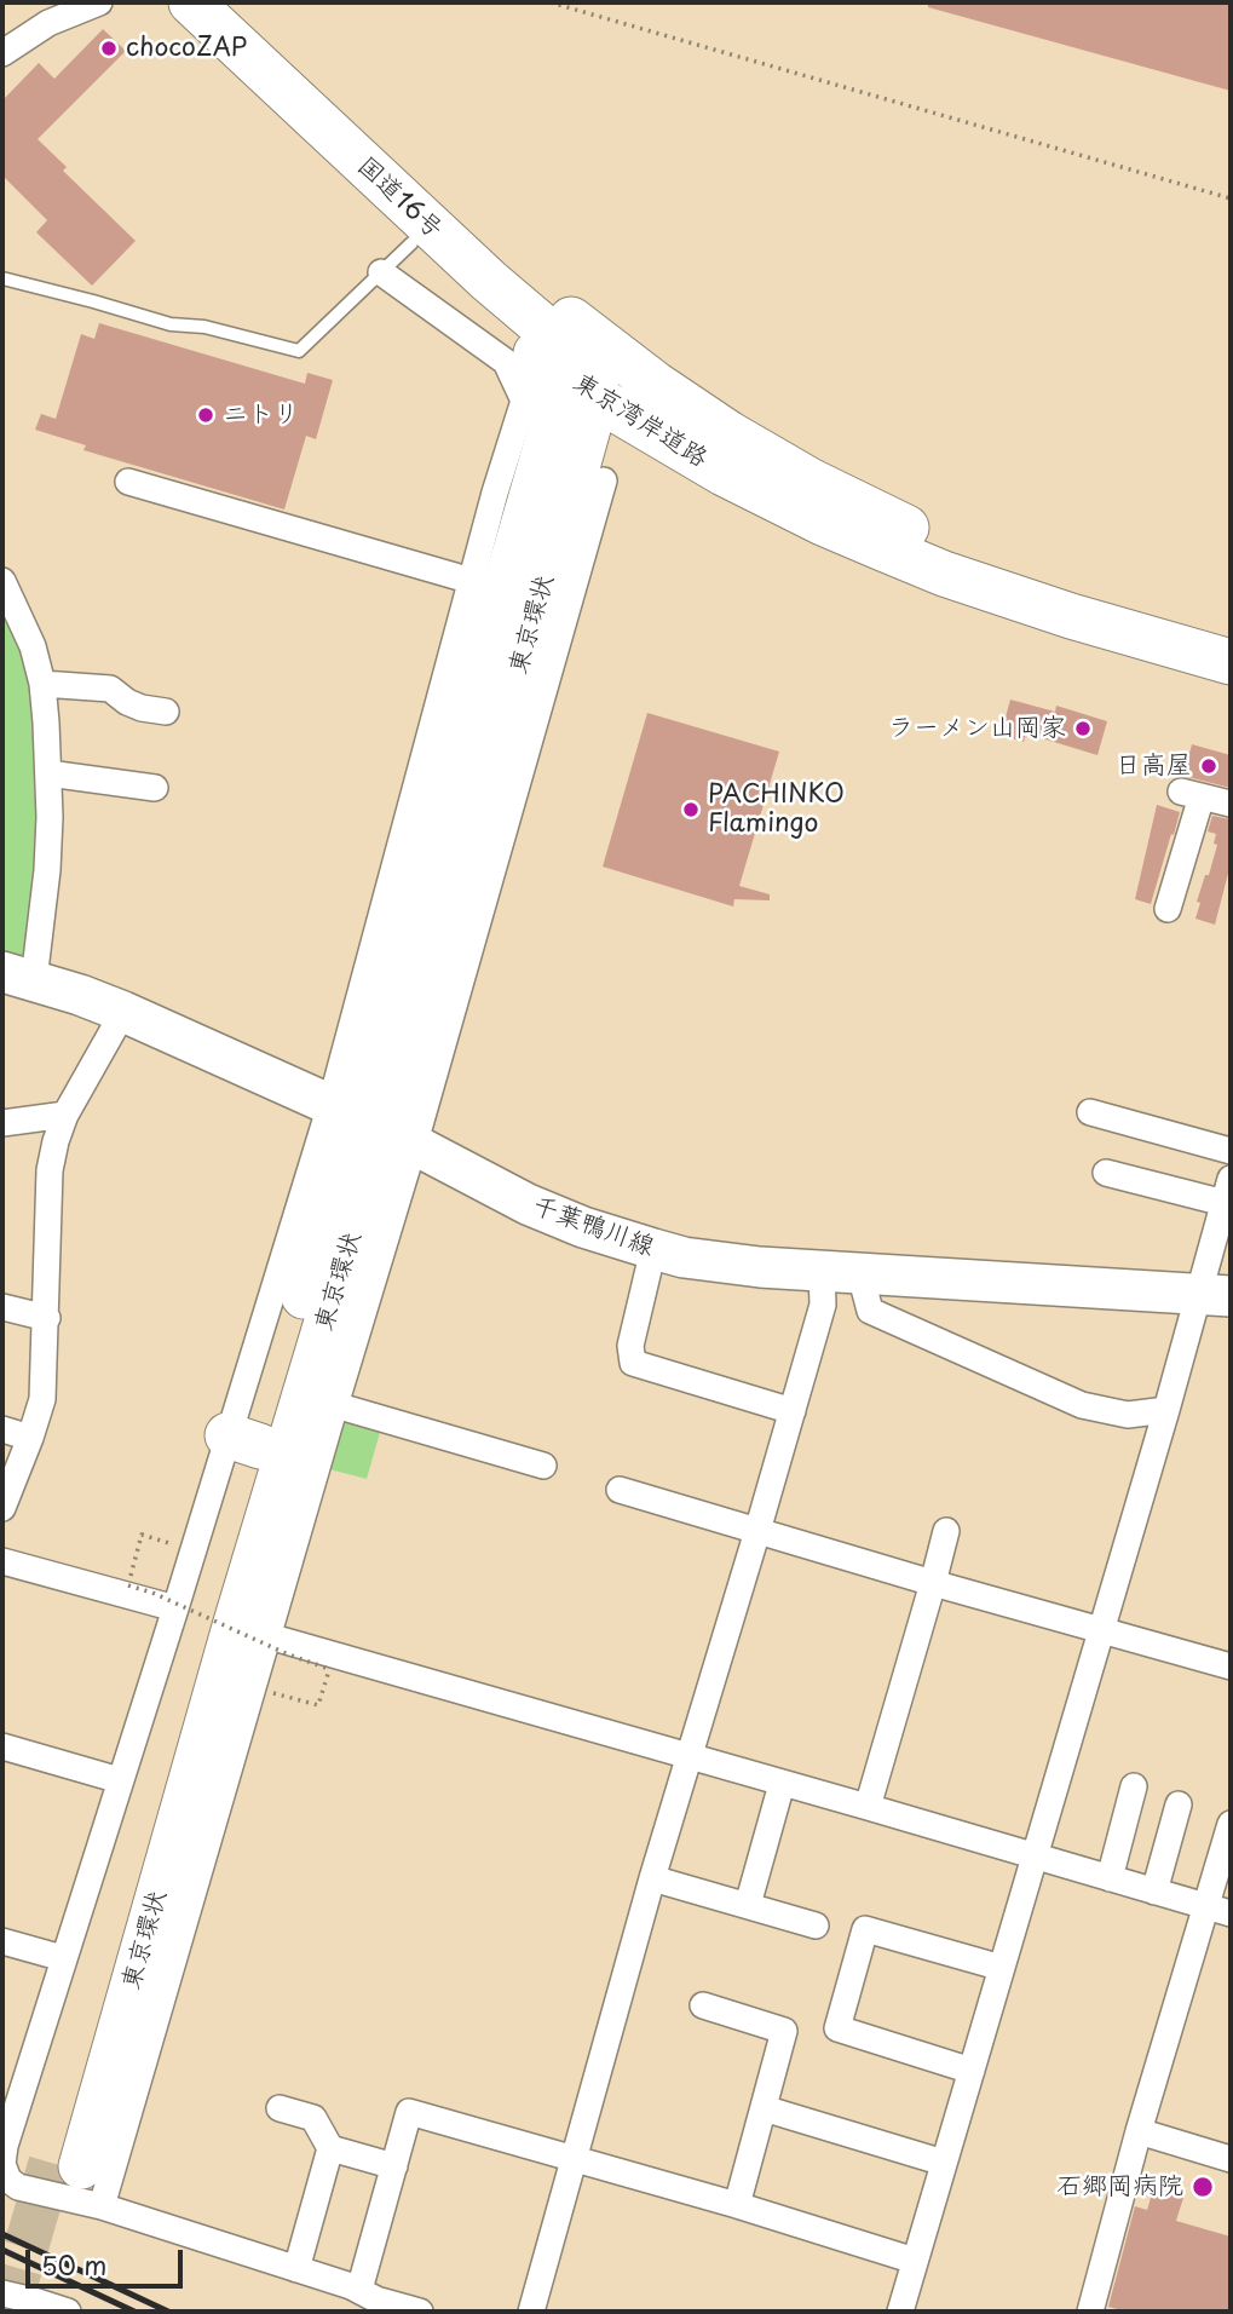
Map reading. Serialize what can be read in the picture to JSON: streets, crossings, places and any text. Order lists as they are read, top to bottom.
{
  "streets": {
    "highway": ["国道16号", "東京湾岸道路", "東京環状"],
    "main road": ["千葉鴨川線"]
  },
  "crossings": [
    ["国道16号", "東京湾岸道路"],
    ["国道16号", "東京環状"],
    ["東京湾岸道路", "東京環状"],
    ["東京環状", "千葉鴨川線"]
  ],
  "places": [
    "chocoZAP",
    "ニトリ",
    "ラーメン山岡家",
    "日高屋",
    "PACHINKO Flamingo",
    "石郷岡病院"
  ],
  "scale_bar": "50 m"
}
